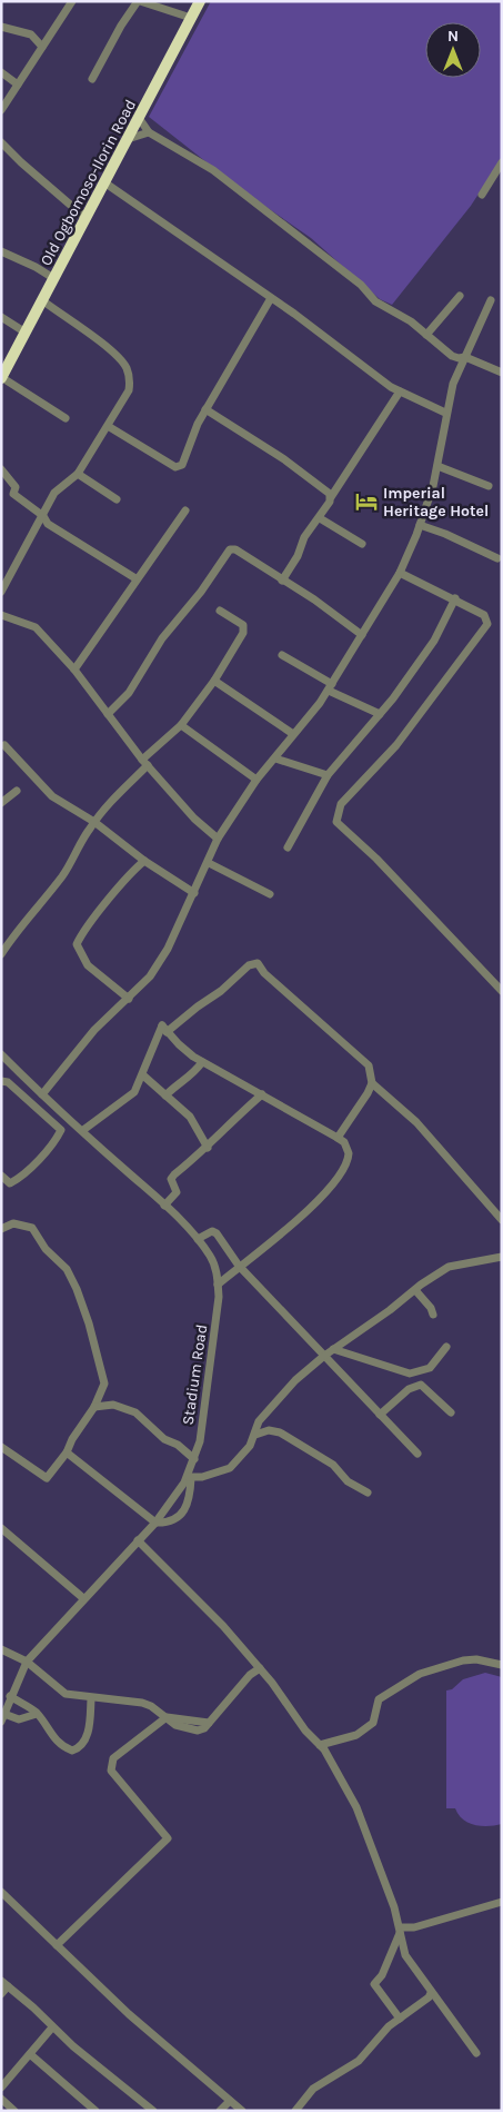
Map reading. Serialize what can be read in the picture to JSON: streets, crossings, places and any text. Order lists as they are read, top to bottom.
{
  "streets": {
    "highway": ["Old Ogbomoso-Ilorin Road"],
    "street": ["Stadium Road"]
  },
  "places": {
    "hotel": ["Imperial Heritage Hotel"]
  },
  "north": "top"
}
